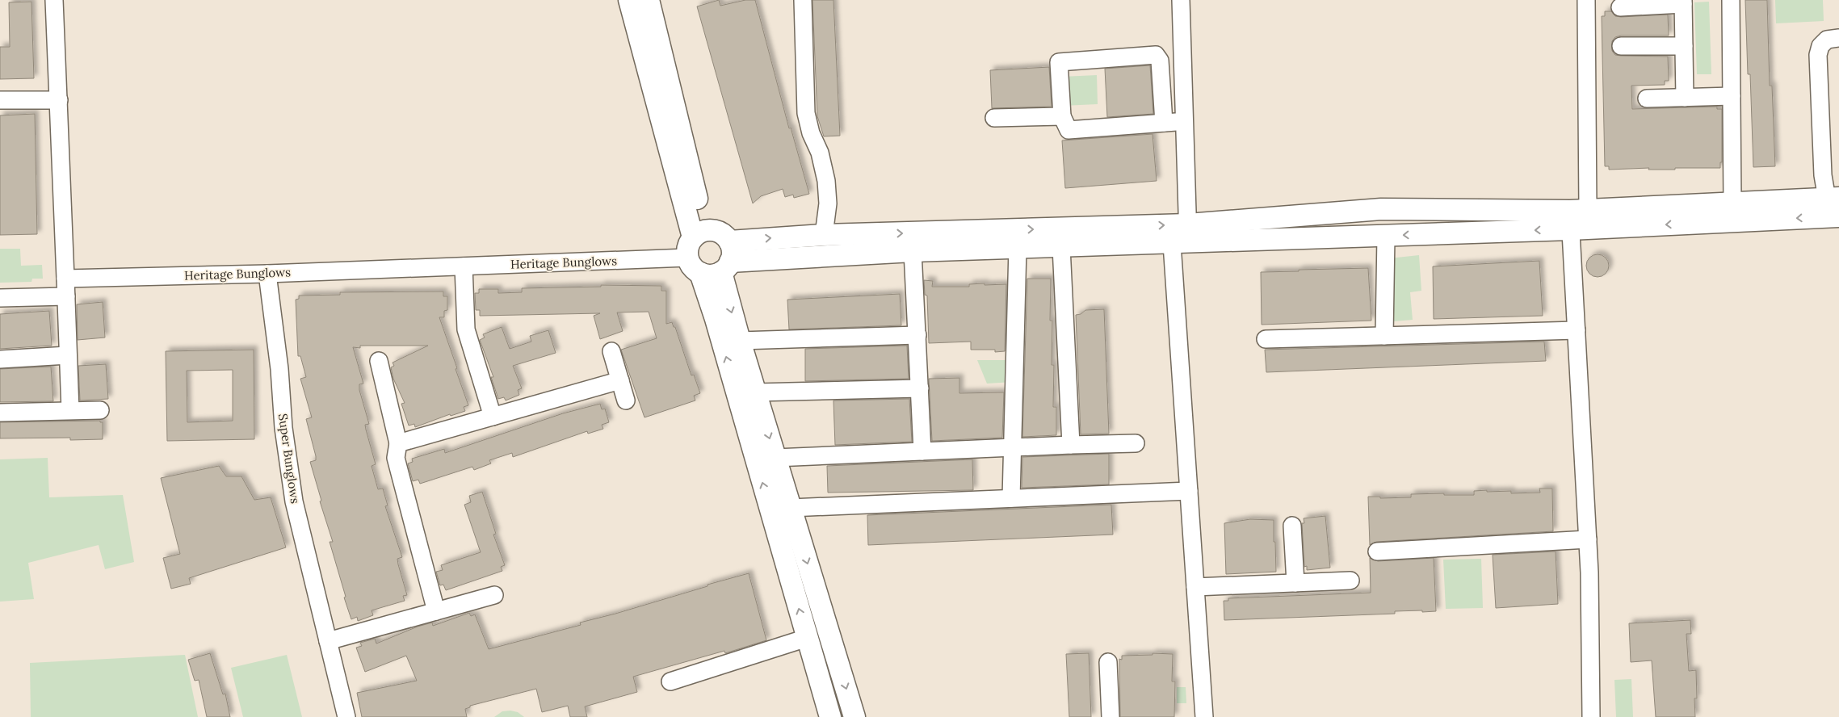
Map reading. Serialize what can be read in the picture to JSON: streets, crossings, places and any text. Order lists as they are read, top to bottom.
{
  "streets": {
    "street": ["Heritage Bunglows", "Super Bunglows"]
  },
  "crossings": [
    ["Heritage Bunglows", "Super Bunglows"]
  ]
}
